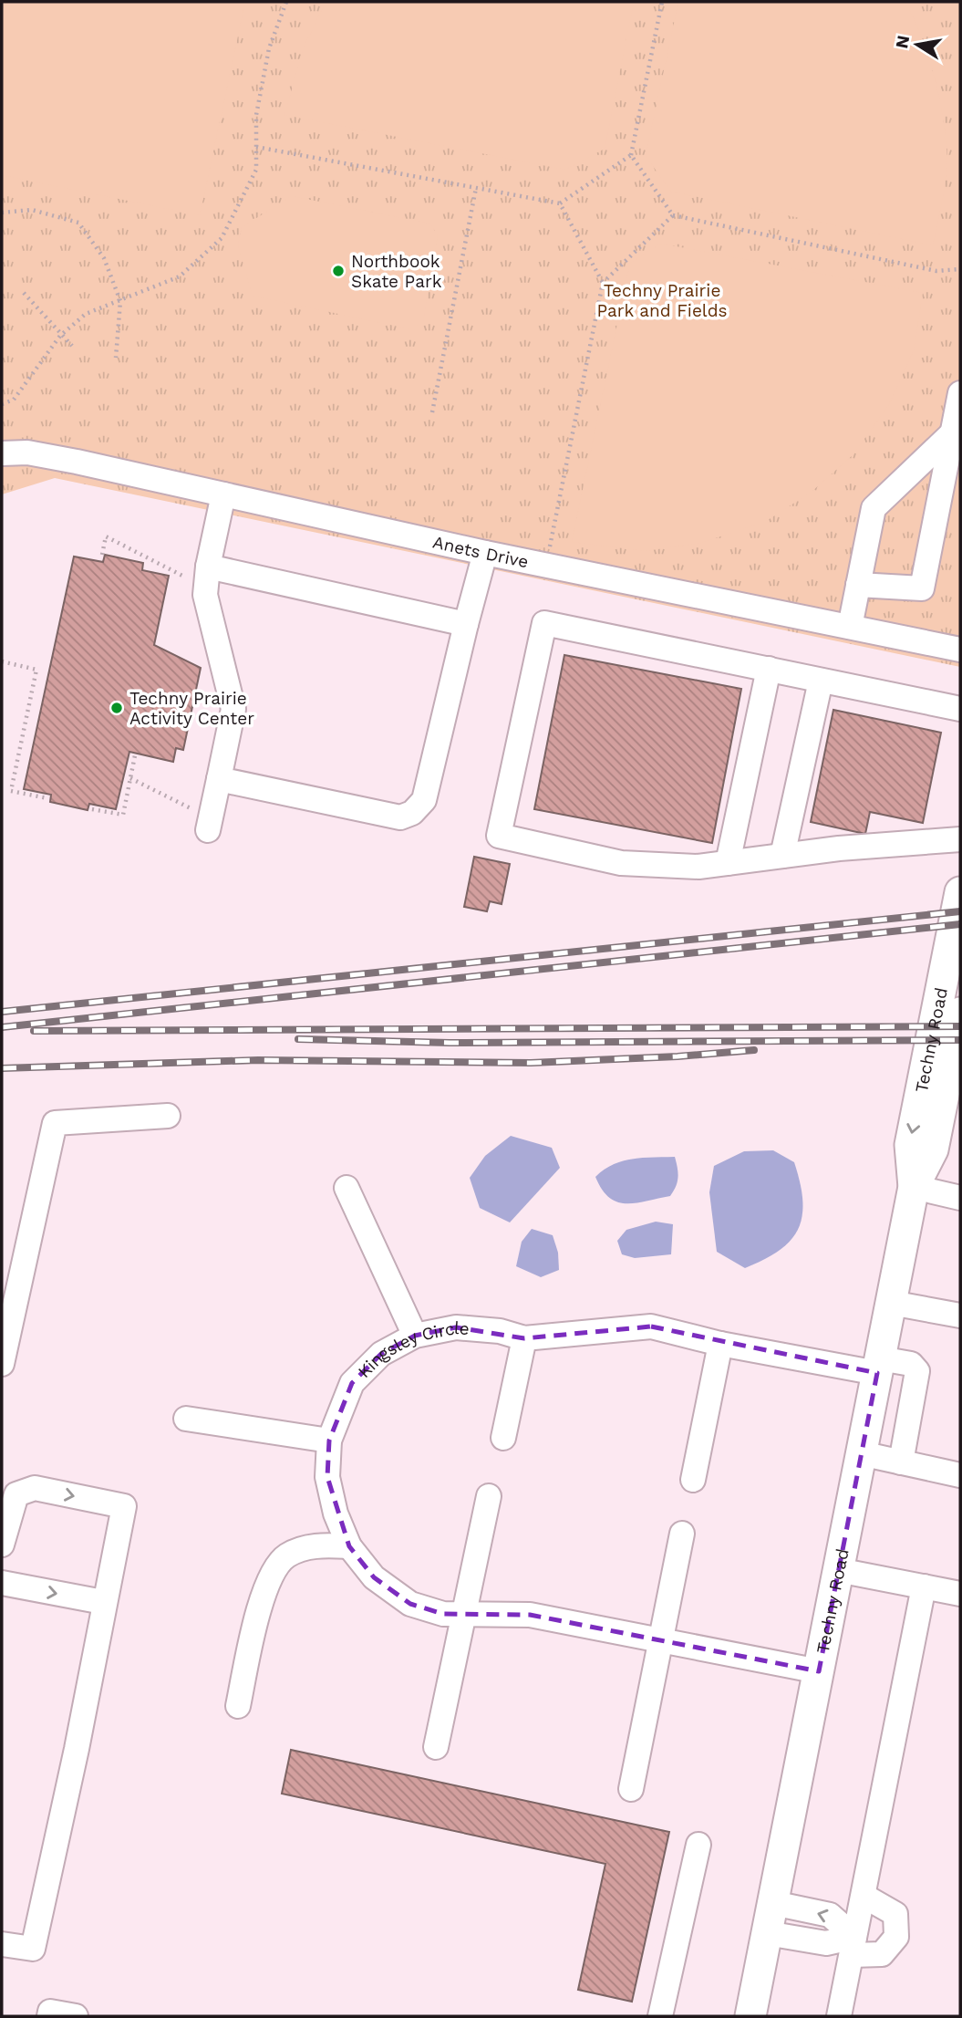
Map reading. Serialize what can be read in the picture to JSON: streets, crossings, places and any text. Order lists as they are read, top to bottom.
{
  "streets": {
    "main road": ["Techny Road"],
    "street": ["Anets Drive", "Kingsley Circle"]
  },
  "crossings": [
    ["Techny Road", "Kingsley Circle"]
  ],
  "parks": ["Techny Prairie Park and Fields"],
  "places": ["Northbook Skate Park", "Techny Prairie Activity Center"],
  "north": "left"
}
